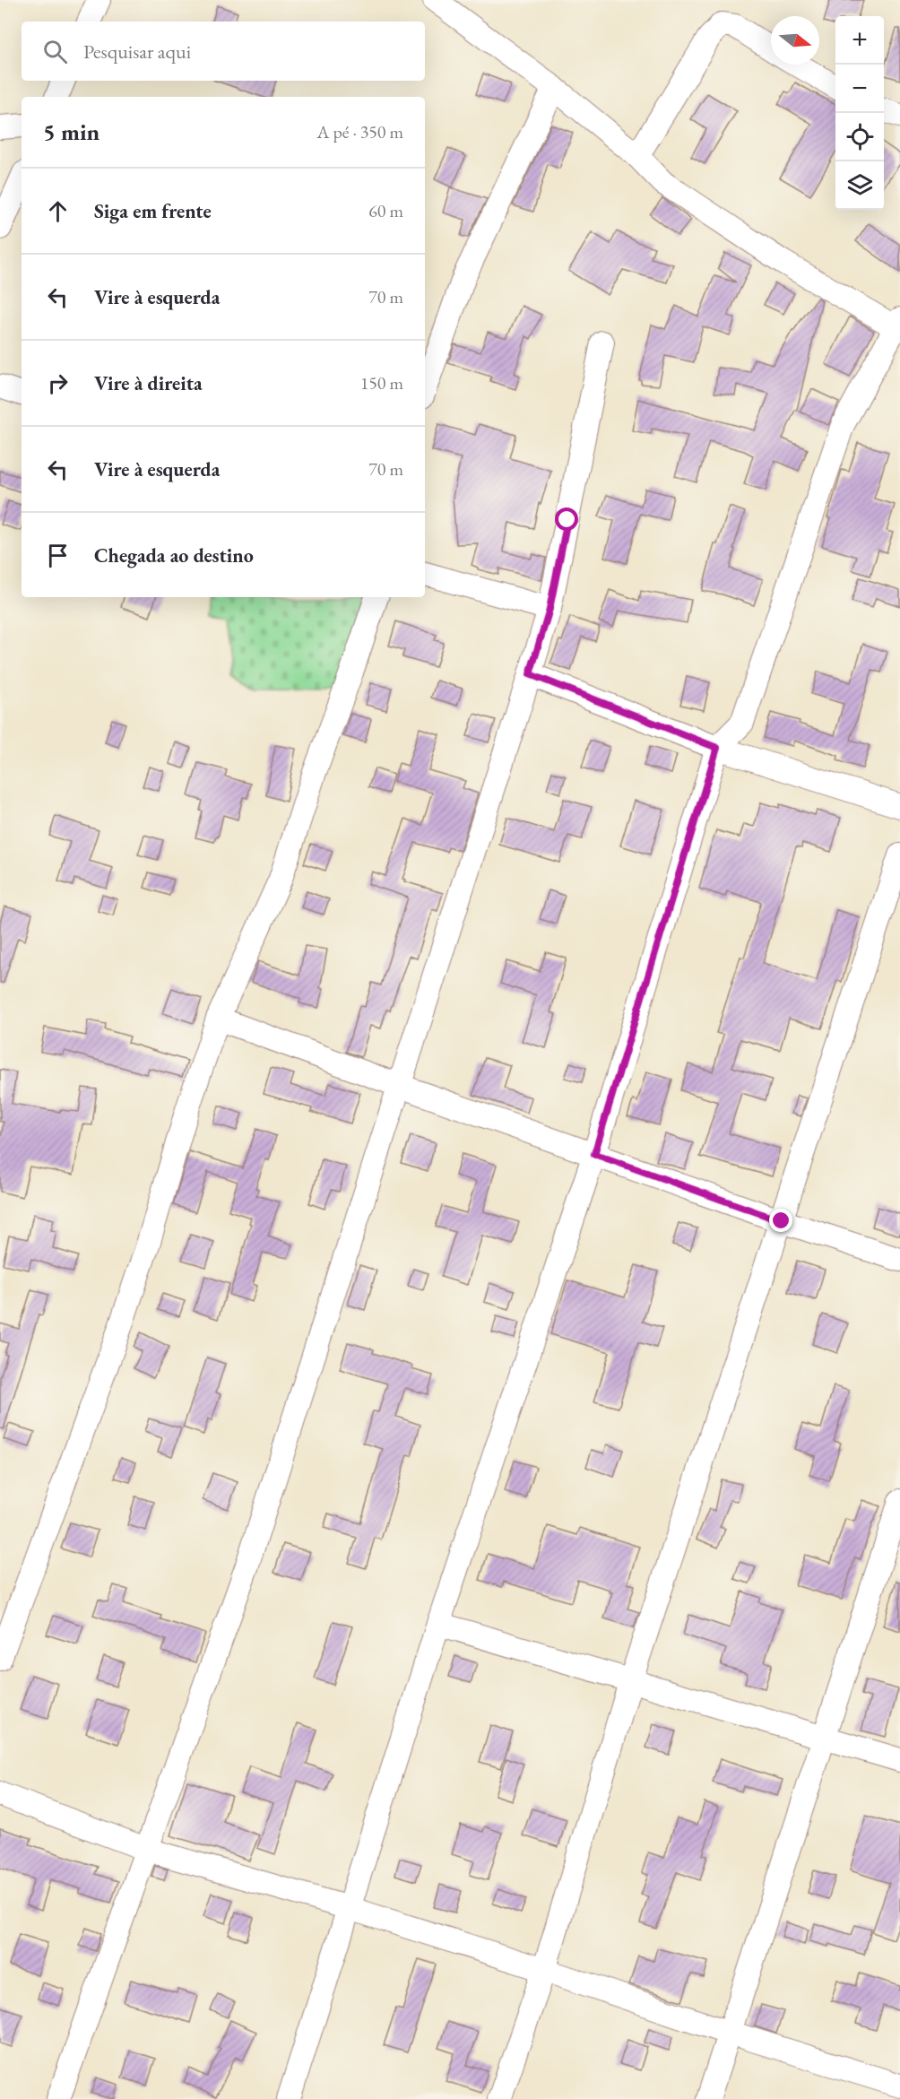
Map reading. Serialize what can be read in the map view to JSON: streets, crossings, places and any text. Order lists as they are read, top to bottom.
{
  "north": "right",
  "page": {
    "map_buttons": ["+", "−"],
    "search": "Pesquisar aqui",
    "heading": ["5 min", "A pé · 350 m"],
    "list": [
      ["Siga em frente", "60 m"],
      ["Vire à esquerda", "70 m"],
      ["Vire à direita", "150 m"],
      ["Vire à esquerda", "70 m"],
      "Chegada ao destino"
    ]
  }
}
